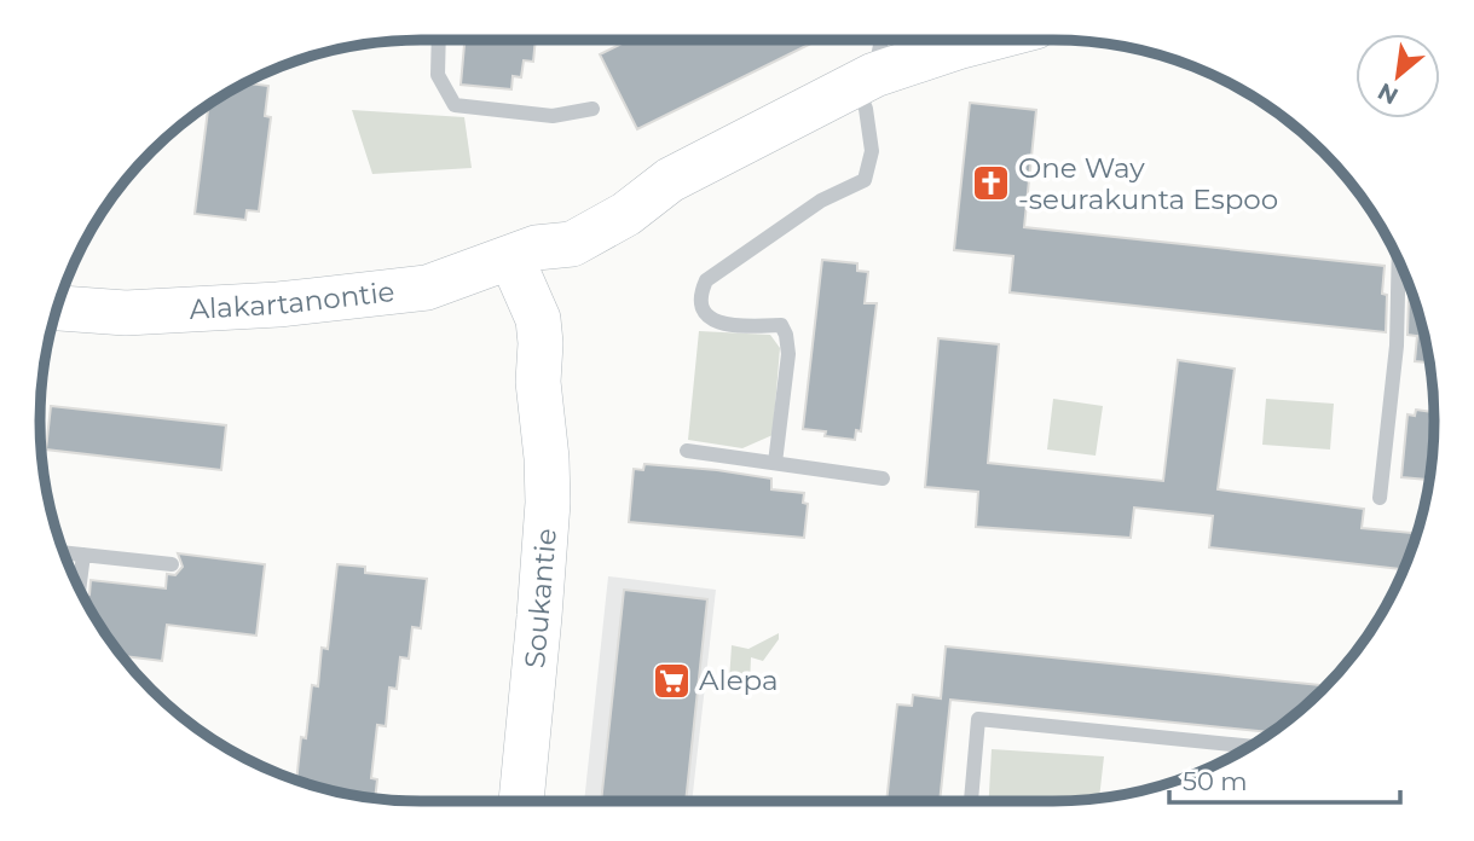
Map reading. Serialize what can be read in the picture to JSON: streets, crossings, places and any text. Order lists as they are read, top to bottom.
{
  "streets": {
    "street": ["Alakartanontie", "Soukantie"]
  },
  "crossings": [
    ["Alakartanontie", "Soukantie"]
  ],
  "places": {
    "church": ["One Way -seurakunta Espoo"],
    "supermarket": ["Alepa"]
  },
  "scale_bar": "50 m",
  "north": "bottom left"
}
